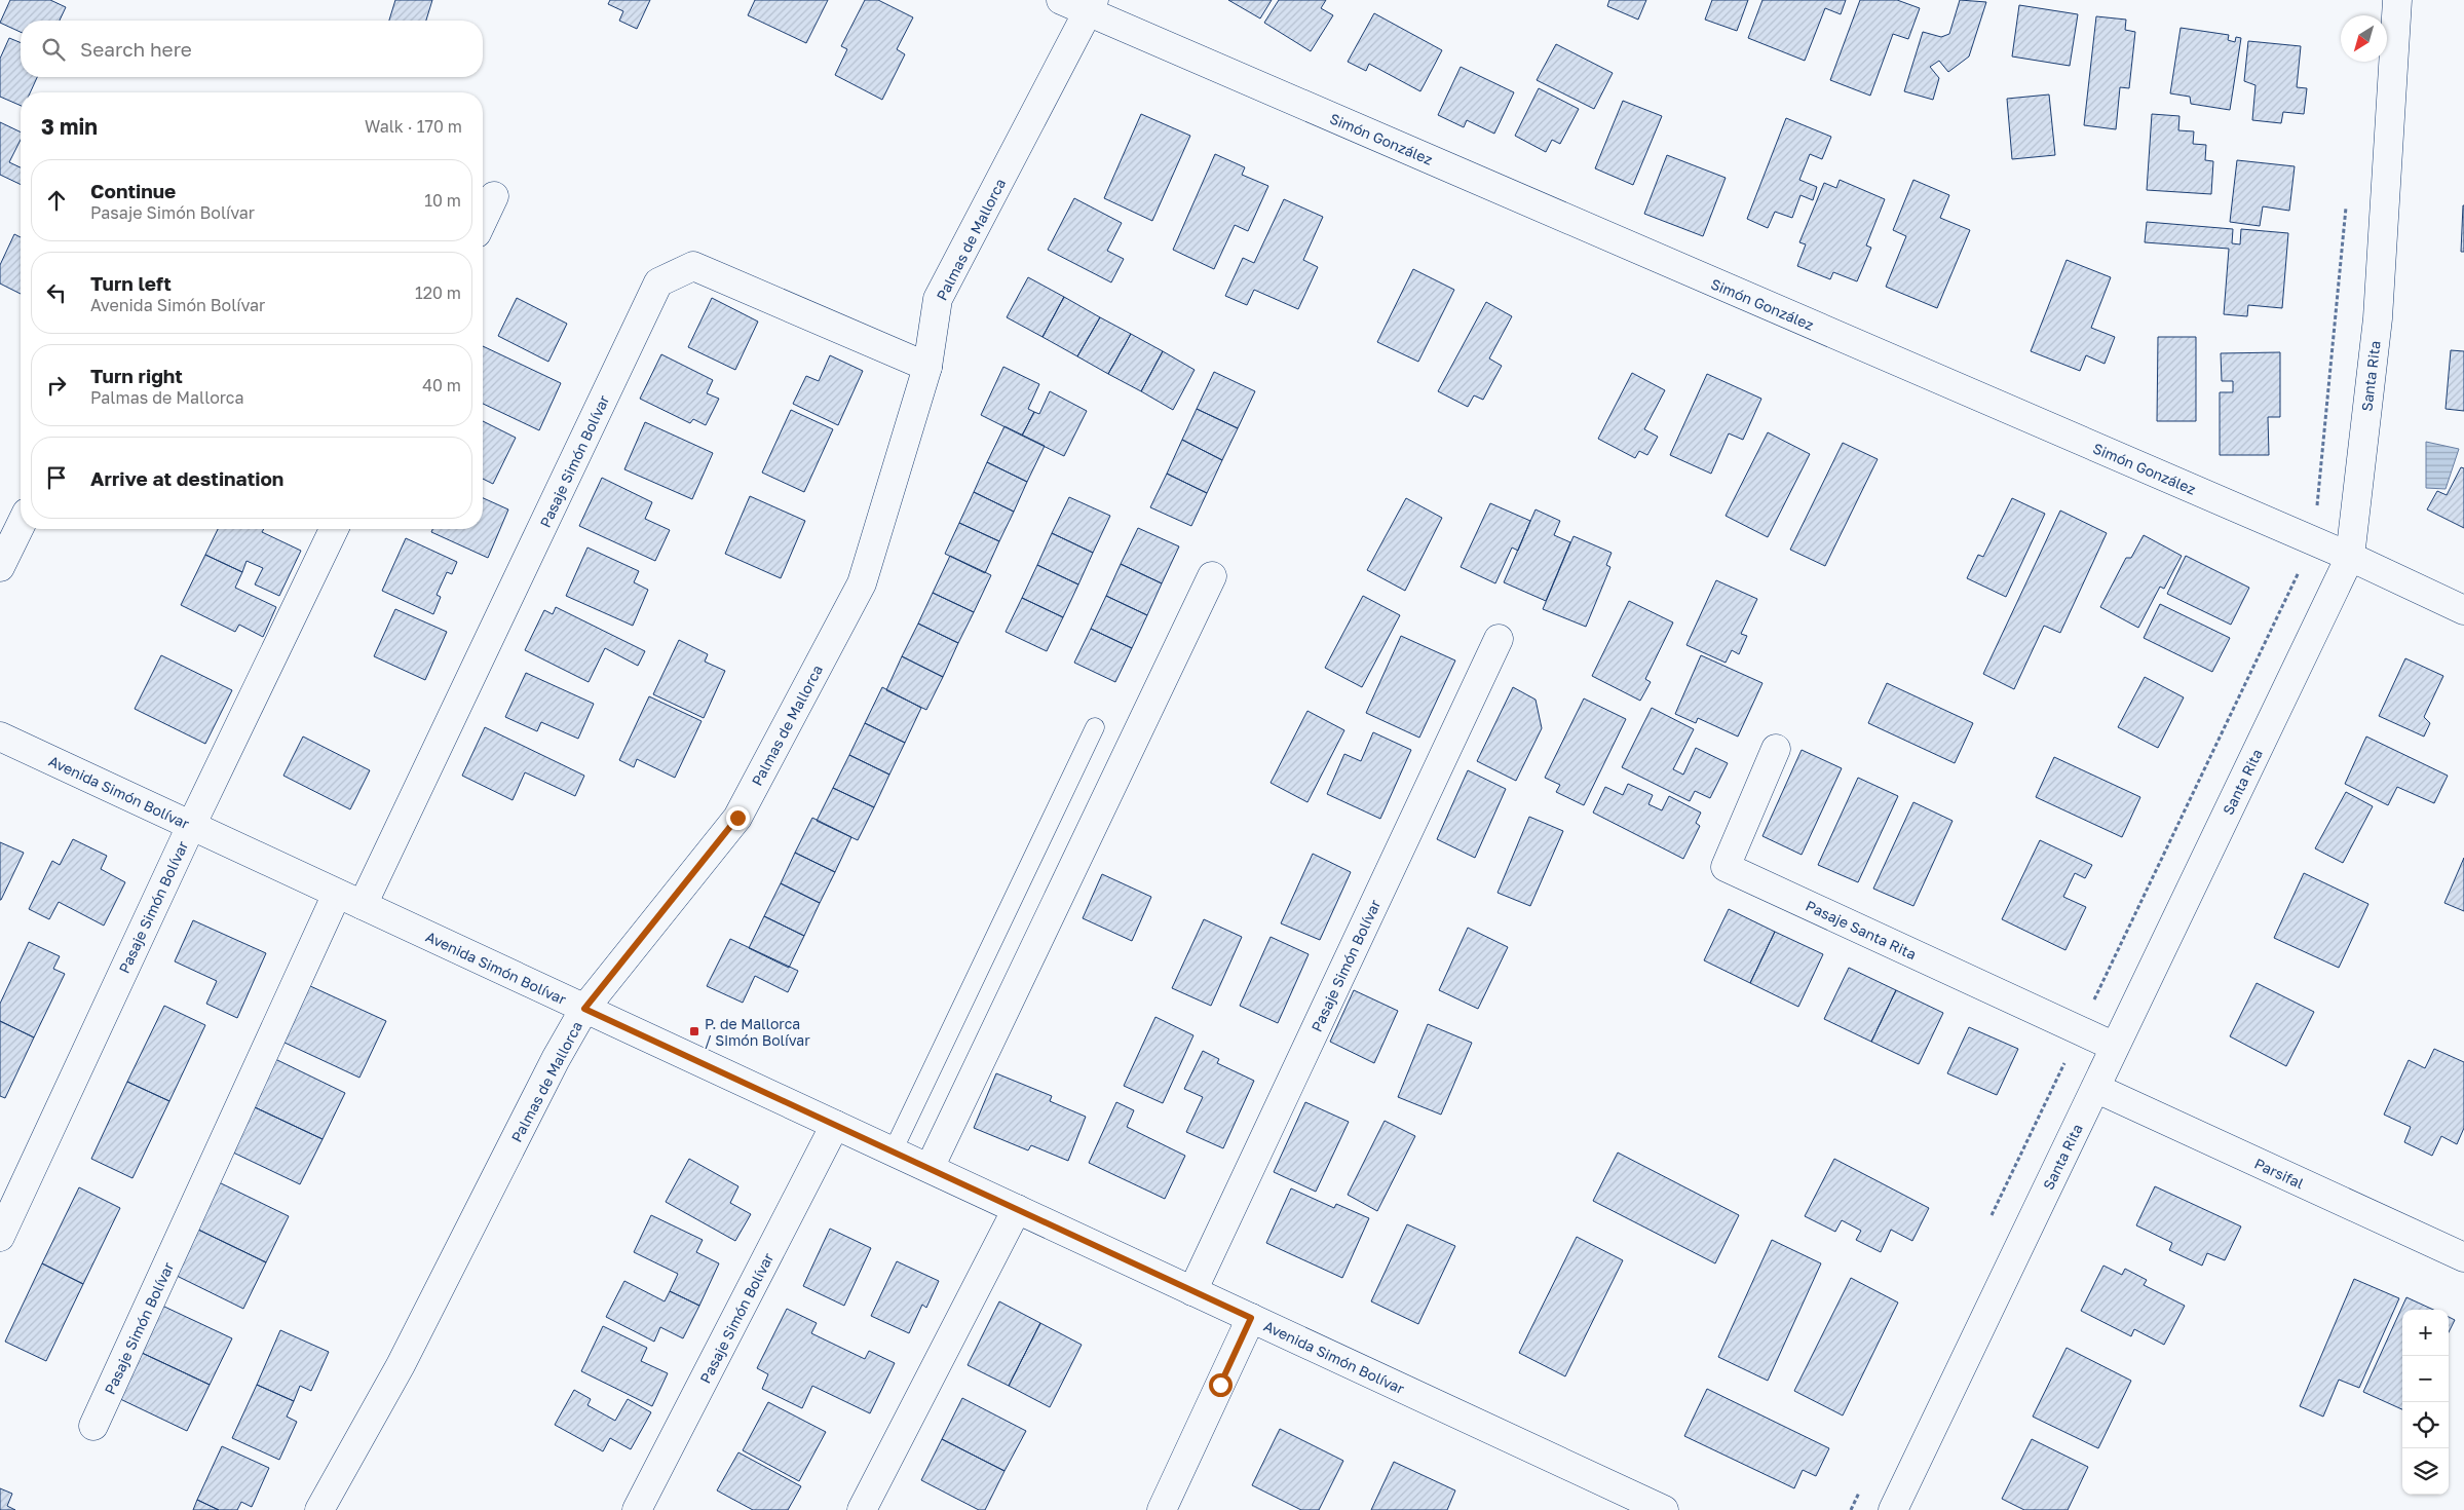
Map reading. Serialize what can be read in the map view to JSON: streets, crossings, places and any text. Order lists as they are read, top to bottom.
{
  "streets": {
    "street": [
      "Simón González",
      "Palmas de Mallorca",
      "Santa Rita",
      "Pasaje Simón Bolívar",
      "Avenida Simón Bolívar",
      "Pasaje Santa Rita",
      "Parsifal"
    ]
  },
  "crossings": [
    ["Simón González", "Palmas de Mallorca"],
    ["Simón González", "Santa Rita"],
    ["Palmas de Mallorca", "Pasaje Simón Bolívar"],
    ["Palmas de Mallorca", "Avenida Simón Bolívar"],
    ["Santa Rita", "Pasaje Santa Rita"],
    ["Santa Rita", "Parsifal"],
    ["Pasaje Simón Bolívar", "Avenida Simón Bolívar"]
  ],
  "places": {
    "transit": ["P. de Mallorca / Simón Bolívar"]
  },
  "north": "bottom left",
  "page": {
    "search": "Search here",
    "heading": ["3 min", "Walk · 170 m"],
    "list": [
      ["Continue", "Pasaje Simón Bolívar", "10 m"],
      ["Turn left", "Avenida Simón Bolívar", "120 m"],
      ["Turn right", "Palmas de Mallorca", "40 m"],
      "Arrive at destination"
    ],
    "map_buttons": ["+", "−"]
  }
}
